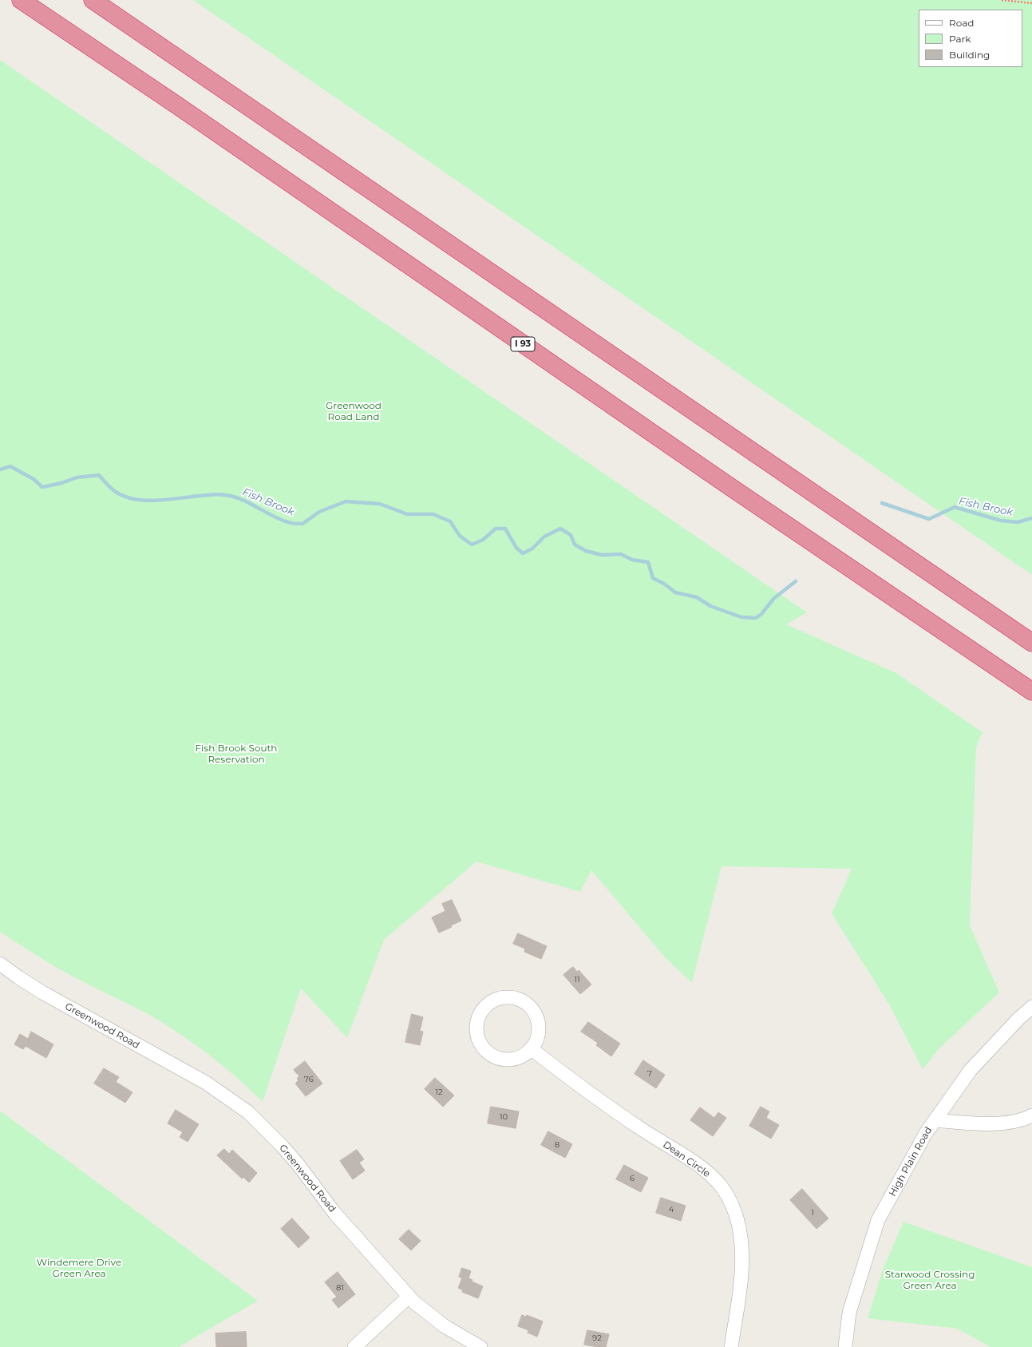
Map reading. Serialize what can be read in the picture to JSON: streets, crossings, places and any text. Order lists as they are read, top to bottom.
{
  "streets": {
    "highway": ["I 93"],
    "street": ["Greenwood Road", "Dean Circle", "High Plain Road"]
  },
  "water": ["Fish Brook"],
  "parks": [
    "Greenwood Road Land",
    "Fish Brook South Reservation",
    "Windemere Drive Green Area",
    "Starwood Crossing Green Area"
  ],
  "house_numbers": [
    "11",
    "7",
    "76",
    "12",
    "10",
    "8",
    "6",
    "4",
    "1",
    "81",
    "92"
  ],
  "legend": ["Road", "Park", "Building"]
}
